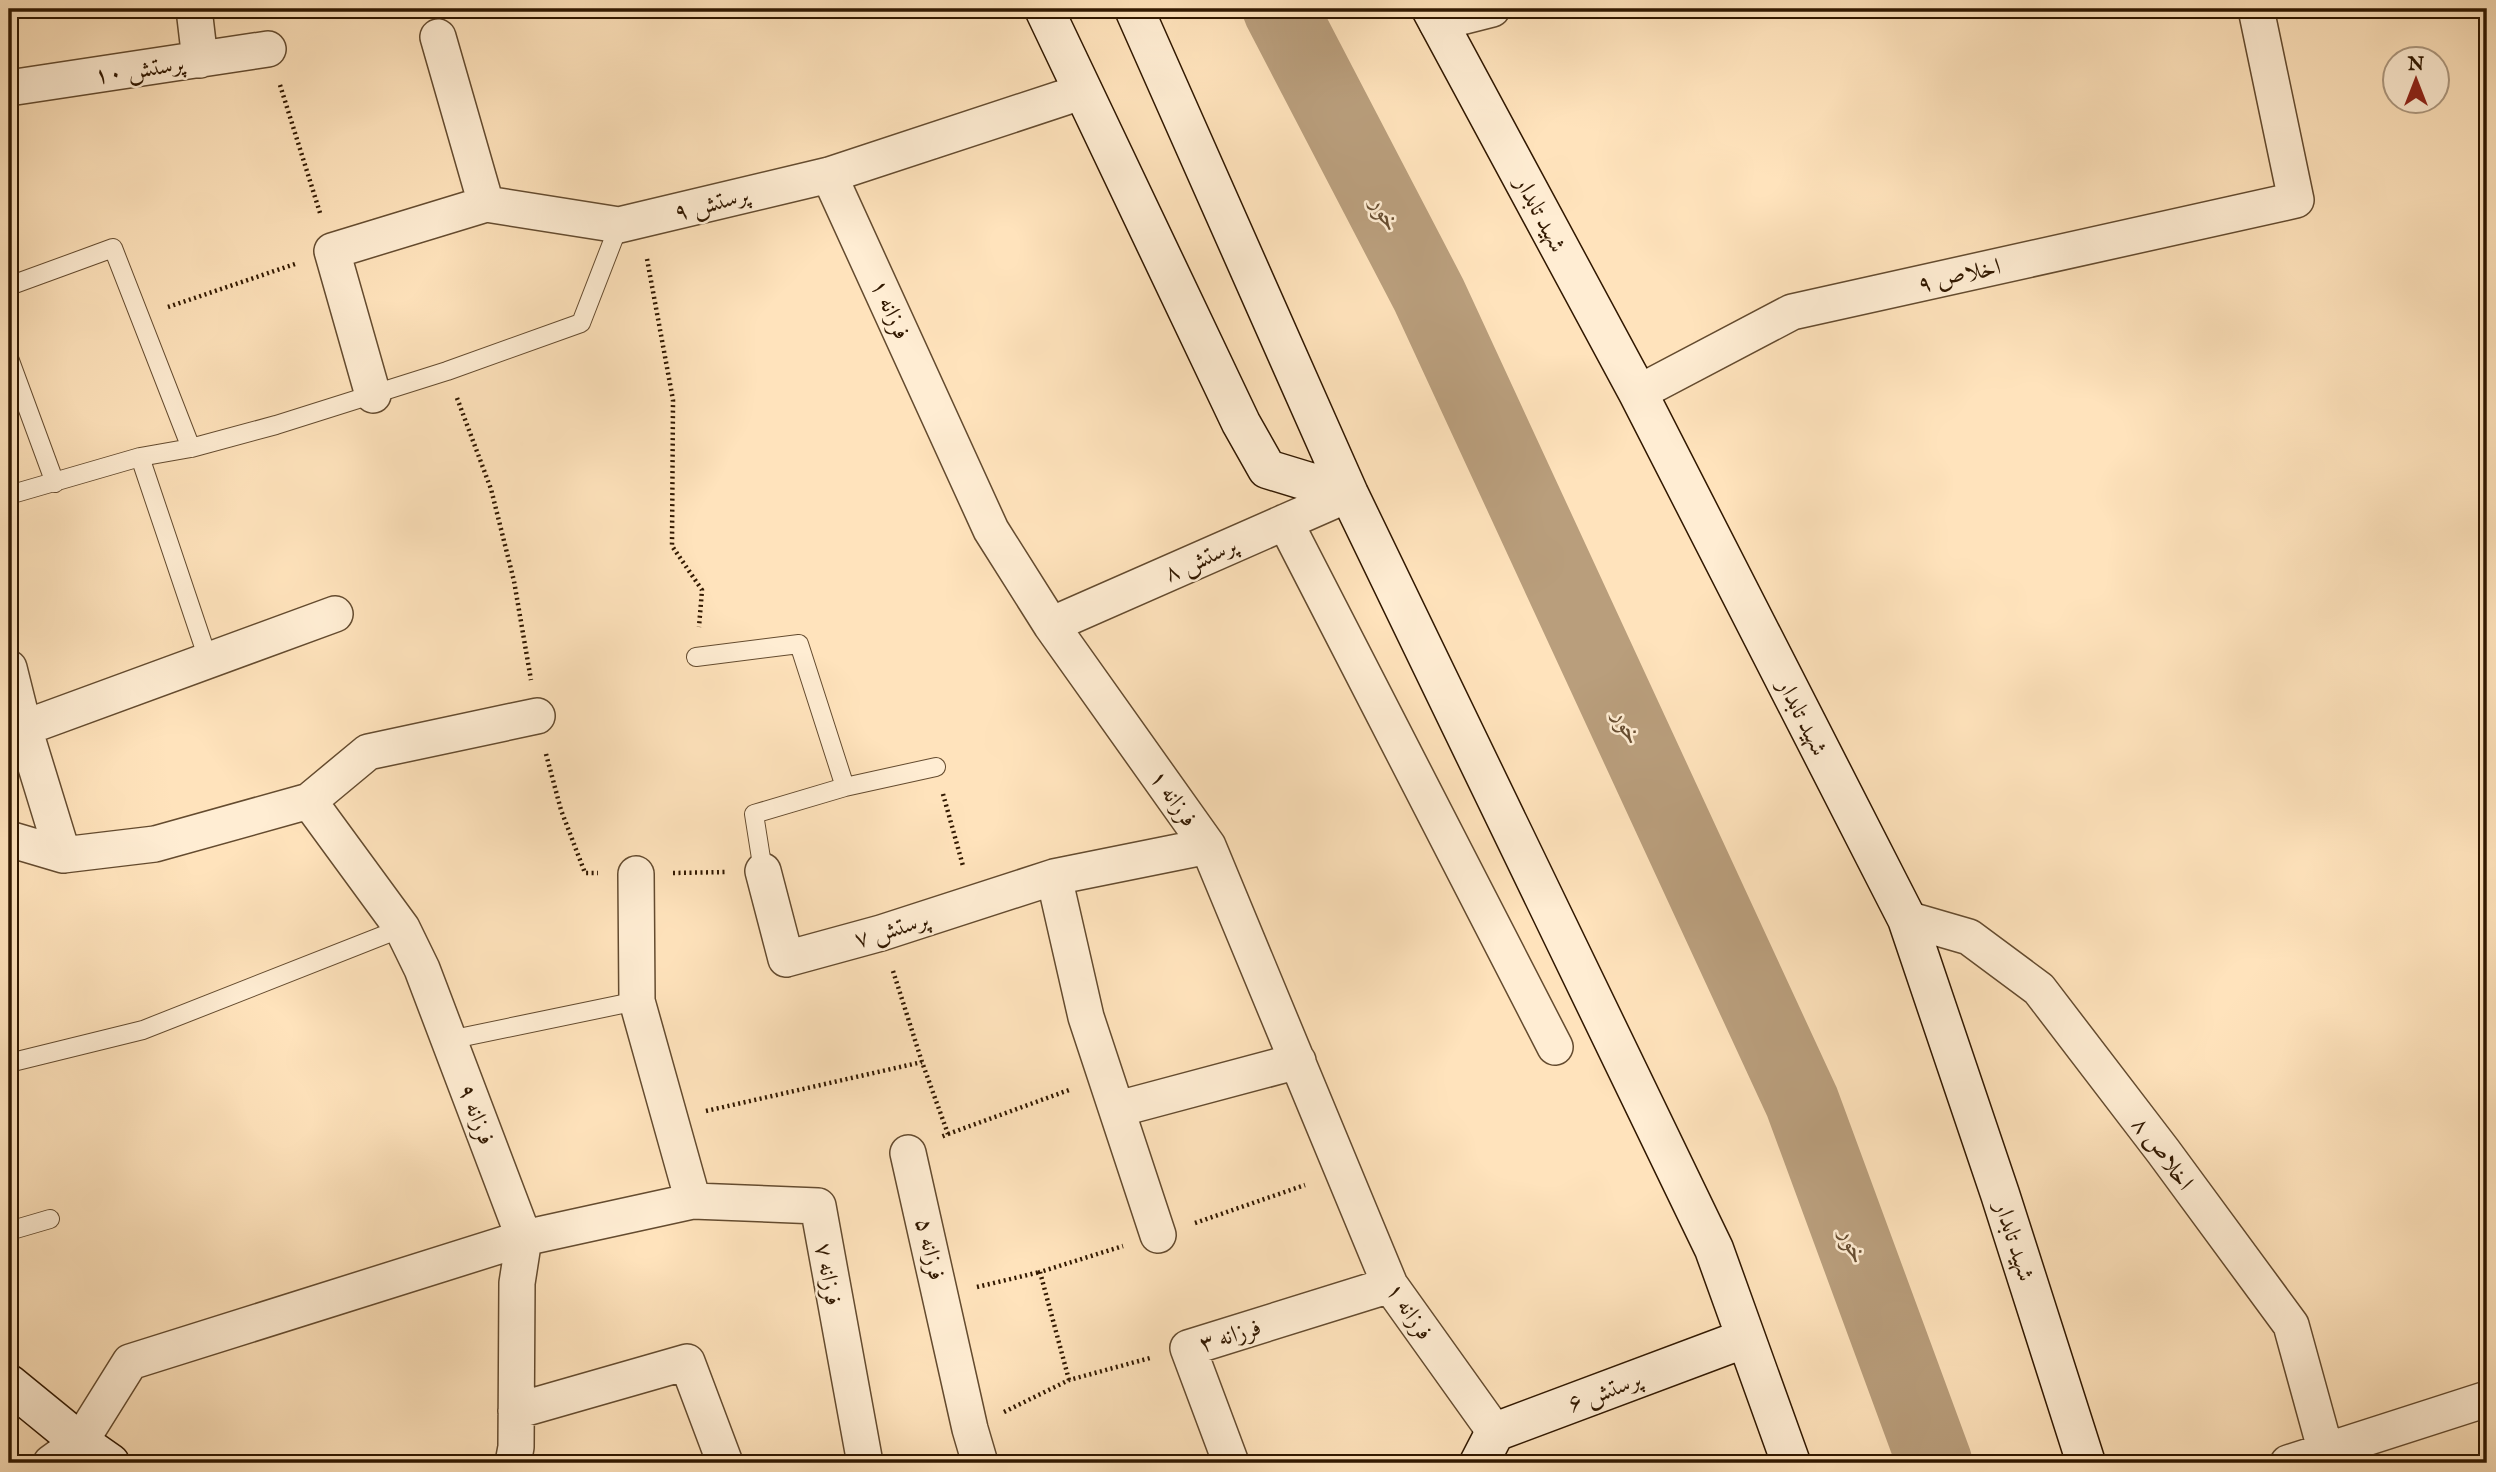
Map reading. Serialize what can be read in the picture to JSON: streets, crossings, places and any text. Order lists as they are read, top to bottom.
{
  "streets": {
    "street": [
      "پرستش ۱۰",
      "پرستش ۹",
      "شهید تابدار",
      "اخلاص ۹",
      "فرزانه ۱",
      "پرستش ۸",
      "پرستش ۷",
      "فرزانه ۹",
      "اخلاص ۸",
      "فرزانه ۵",
      "فرزانه ۷",
      "فرزانه ۳",
      "پرستش ۶"
    ]
  },
  "crossings": [
    ["پرستش ۹", "فرزانه ۱"],
    ["شهید تابدار", "اخلاص ۹"],
    ["شهید تابدار", "اخلاص ۸"],
    ["فرزانه ۱", "پرستش ۸"],
    ["فرزانه ۱", "پرستش ۷"],
    ["فرزانه ۱", "فرزانه ۳"],
    ["فرزانه ۱", "پرستش ۶"]
  ],
  "water": ["خور"],
  "north": "top"
}
